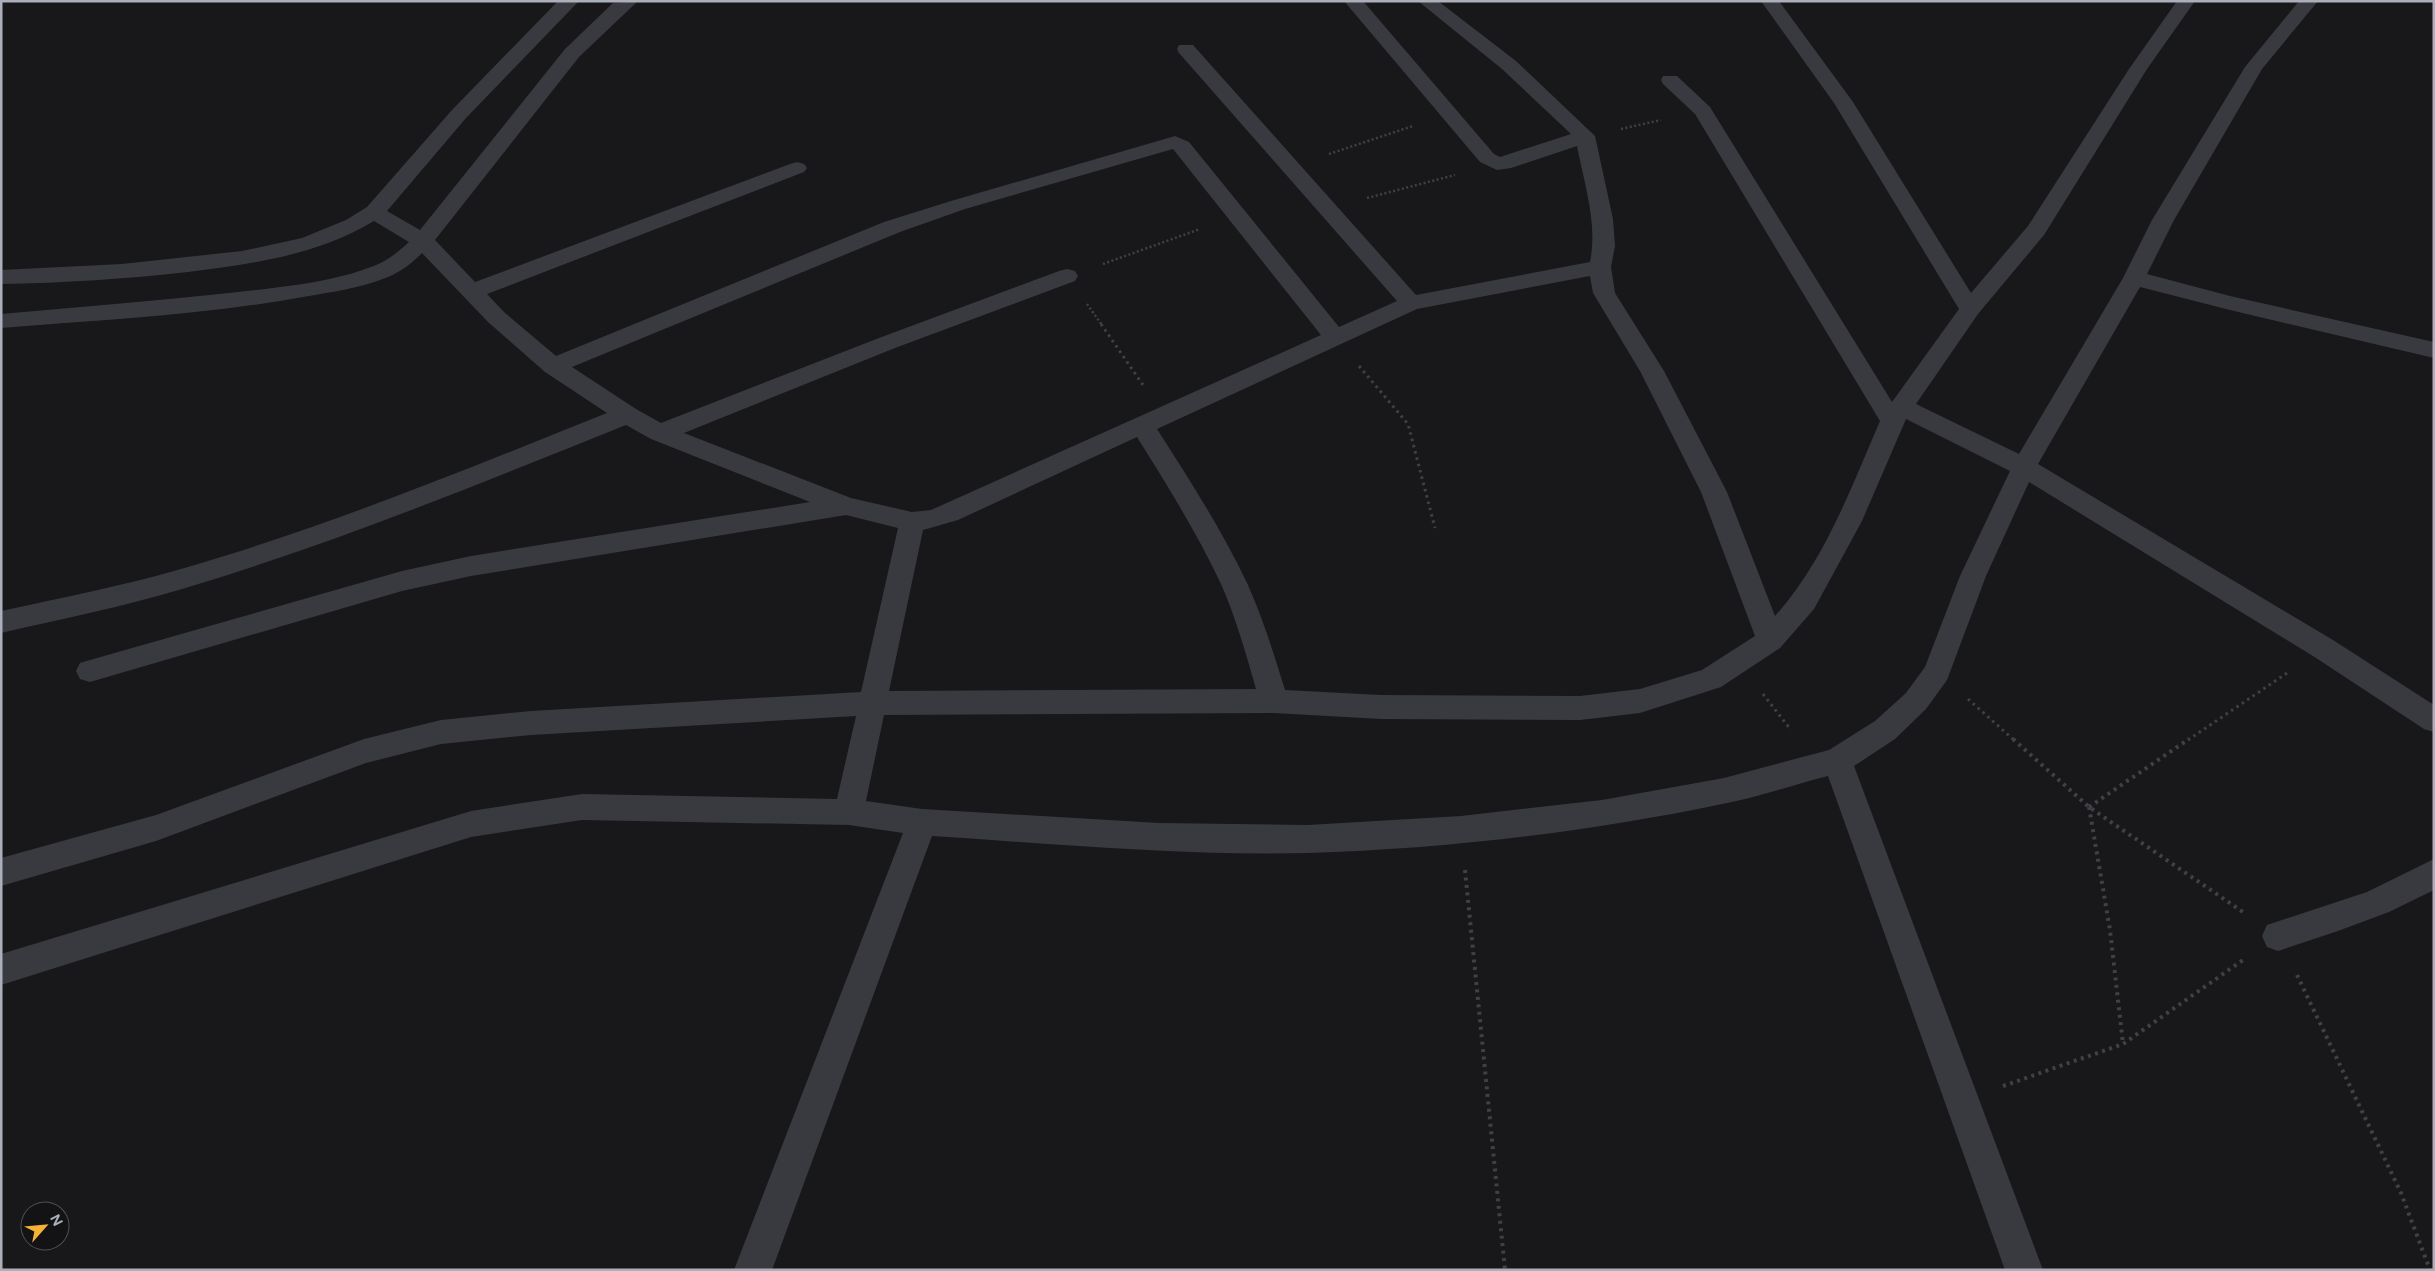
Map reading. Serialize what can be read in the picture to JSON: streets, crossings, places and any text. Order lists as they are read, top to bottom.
{
  "north": "top right"
}
